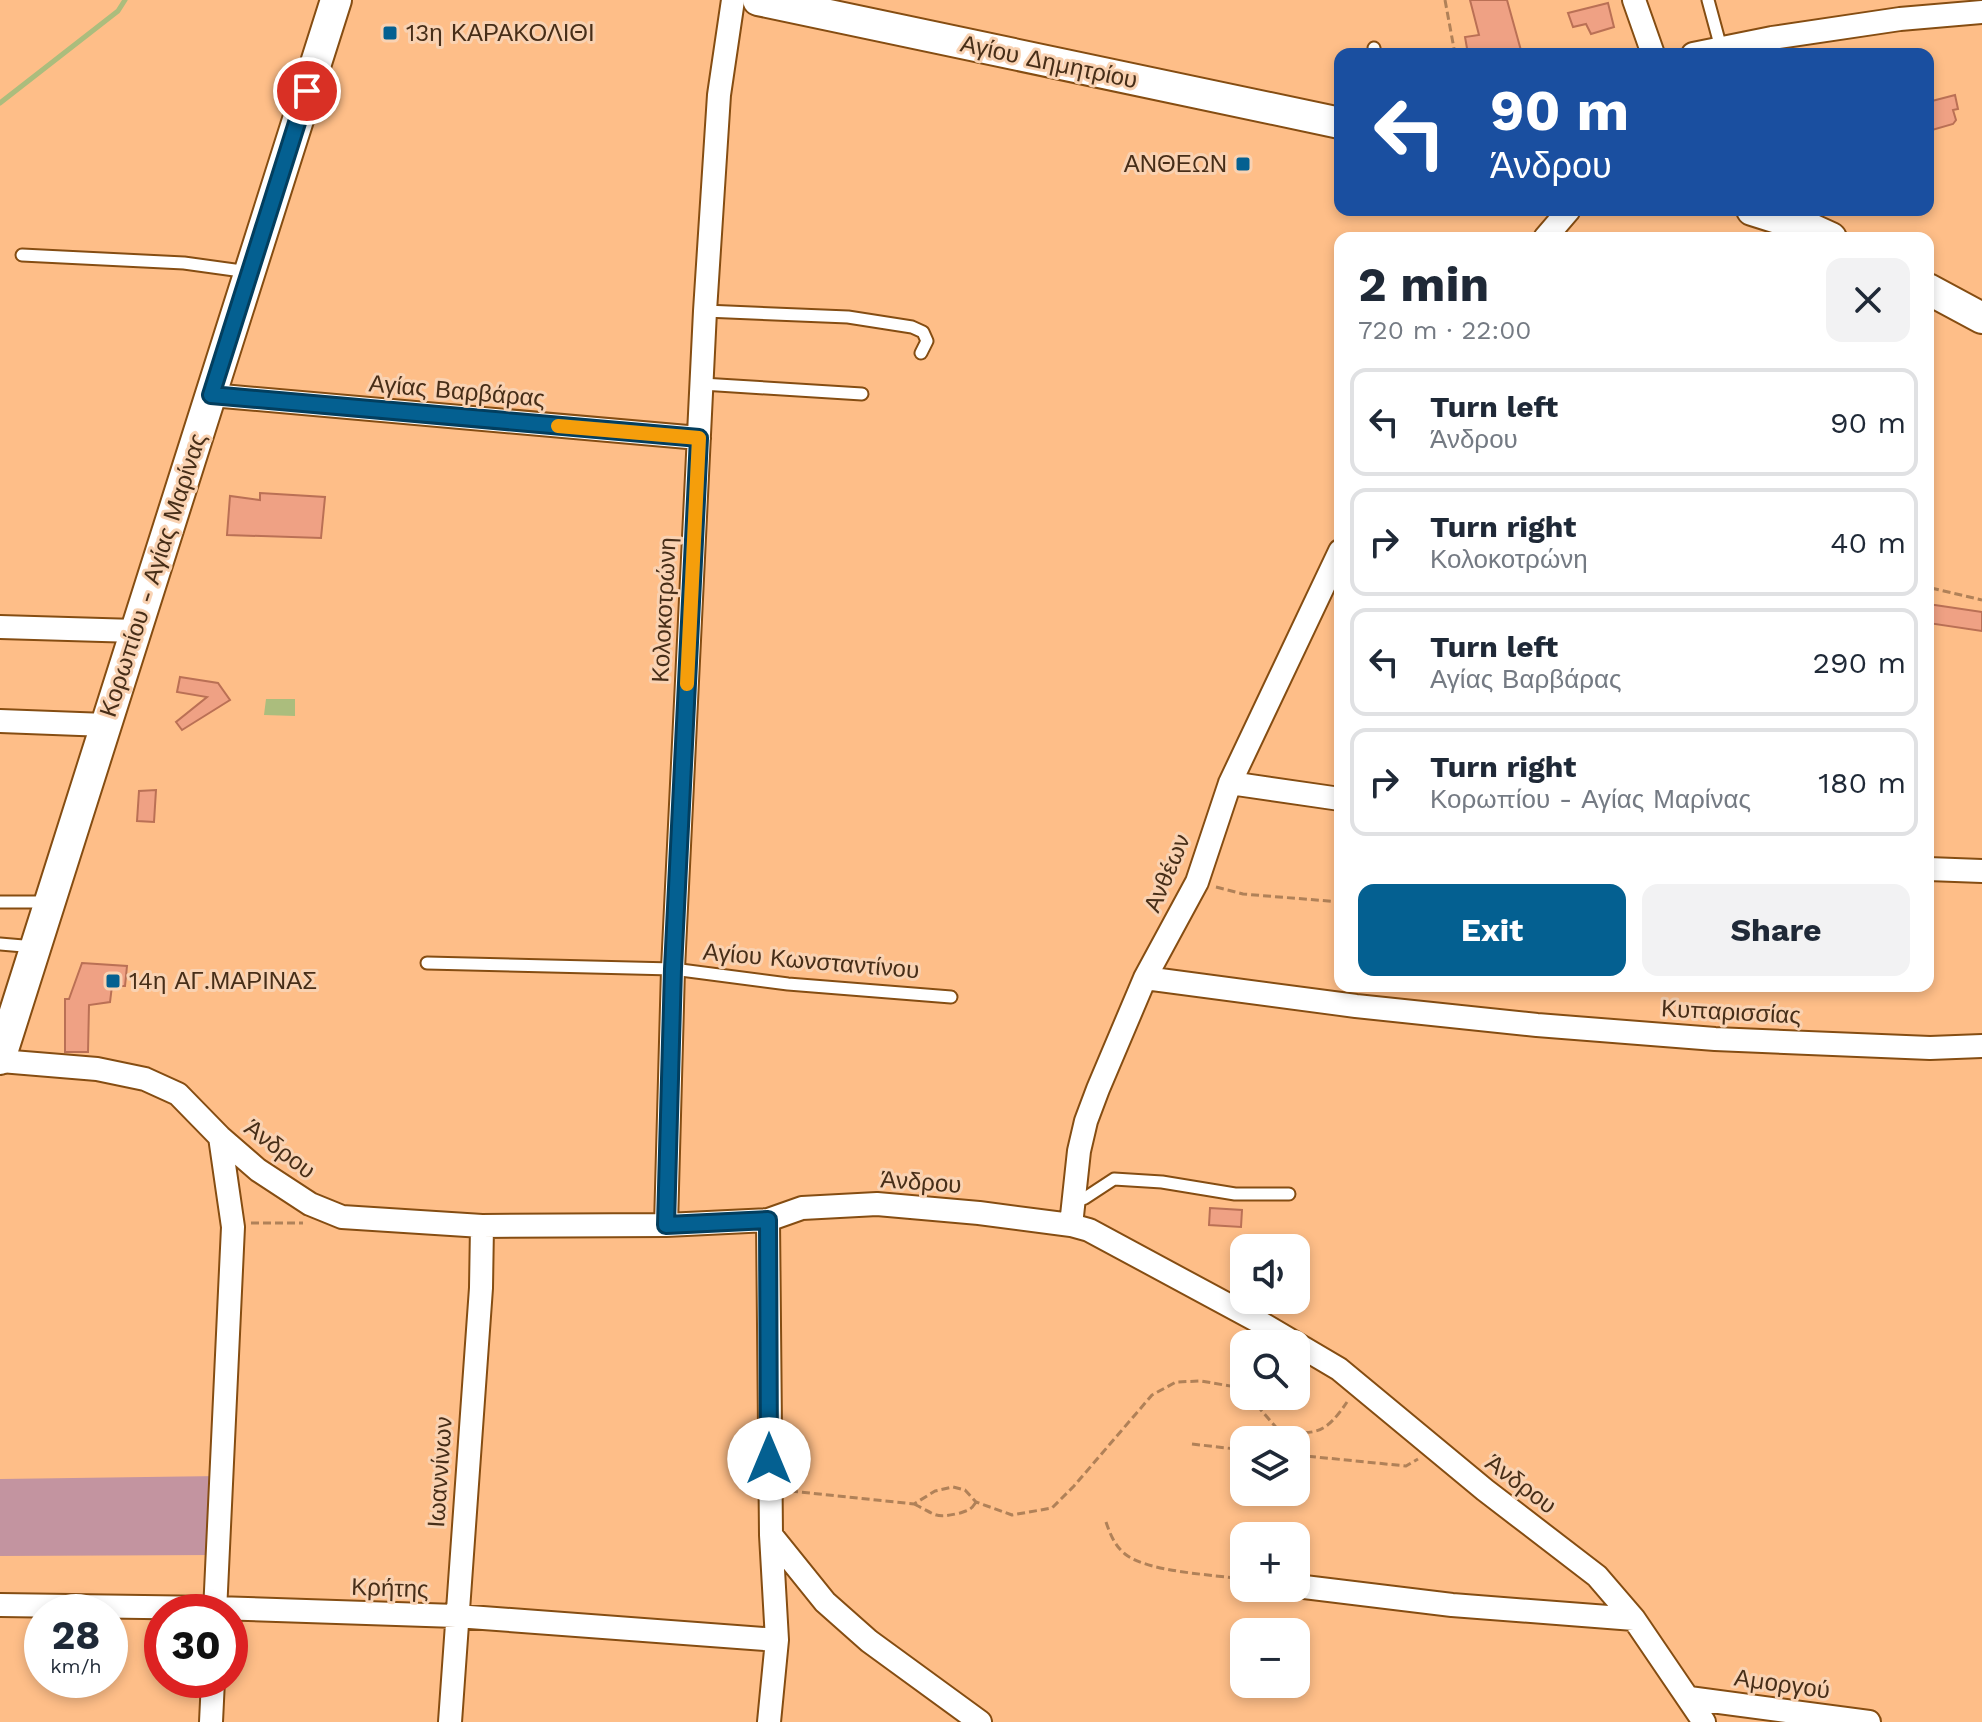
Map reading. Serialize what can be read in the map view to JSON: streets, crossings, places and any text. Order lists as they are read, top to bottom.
{
  "streets": {
    "main road": ["Αγίου Δημητρίου", "Κορωπίου - Αγίας Μαρίνας"],
    "street": [
      "Αγίας Βαρβάρας",
      "Κολοκοτρώνη",
      "Ανθέων",
      "Κυπαρισσίας",
      "Άνδρου",
      "Ιωαννίνων",
      "Κρήτης",
      "Αμοργού"
    ],
    "lane": ["Αγίου Κωνσταντίνου"]
  },
  "crossings": [
    ["Αγίας Βαρβάρας", "Κορωπίου - Αγίας Μαρίνας"],
    ["Αγίας Βαρβάρας", "Κολοκοτρώνη"],
    ["Κορωπίου - Αγίας Μαρίνας", "Άνδρου"],
    ["Κολοκοτρώνη", "Αγίου Κωνσταντίνου"],
    ["Κολοκοτρώνη", "Άνδρου"],
    ["Ανθέων", "Κυπαρισσίας"],
    ["Ανθέων", "Άνδρου"],
    ["Άνδρου", "Ιωαννίνων"],
    ["Άνδρου", "Αμοργού"],
    ["Ιωαννίνων", "Κρήτης"]
  ],
  "places": {
    "transit": ["13η ΚΑΡΑΚΟΛΙΘΙ", "ΑΝΘΕΩΝ", "14η ΑΓ.ΜΑΡΙΝΑΣ"]
  },
  "page": {
    "turn": ["90 m", "Άνδρου"],
    "heading": ["2 min", "720 m · 22:00"],
    "list": [
      {
        "name": "Turn left",
        "note": "Άνδρου",
        "value": "90 m"
      },
      {
        "name": "Turn right",
        "note": "Κολοκοτρώνη",
        "value": "40 m"
      },
      {
        "name": "Turn left",
        "note": "Αγίας Βαρβάρας",
        "value": "290 m"
      },
      {
        "name": "Turn right",
        "note": "Κορωπίου - Αγίας Μαρίνας",
        "value": "180 m"
      }
    ],
    "buttons": ["Exit", "Share"],
    "map_buttons": ["+", "−"],
    "speed": "28 km/h",
    "limit": "30"
  }
}
